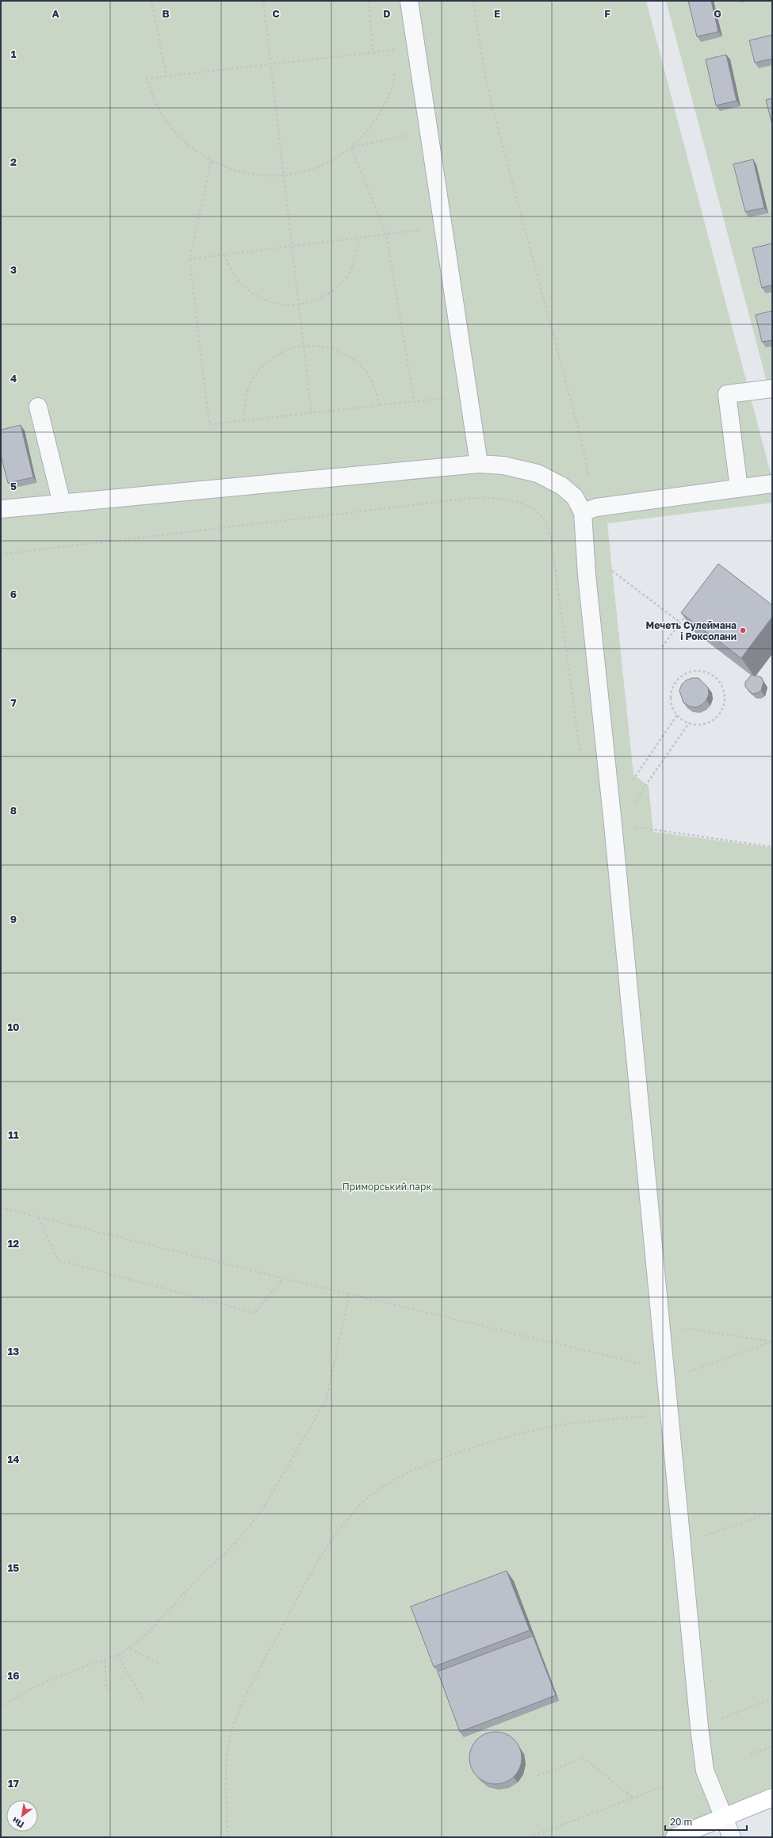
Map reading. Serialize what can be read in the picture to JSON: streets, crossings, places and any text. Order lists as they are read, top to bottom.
{
  "parks": ["Приморський парк"],
  "places": ["Мечеть Сулеймана і Роксолани"],
  "scale_bar": "20 m",
  "north": "bottom left",
  "grid": {
    "columns": [
      "A",
      "B",
      "C",
      "D",
      "E",
      "F",
      "G"
    ],
    "rows": [
      "1",
      "2",
      "3",
      "4",
      "5",
      "6",
      "7",
      "8",
      "9",
      "10",
      "11",
      "12",
      "13",
      "14",
      "15",
      "16",
      "17"
    ]
  }
}
